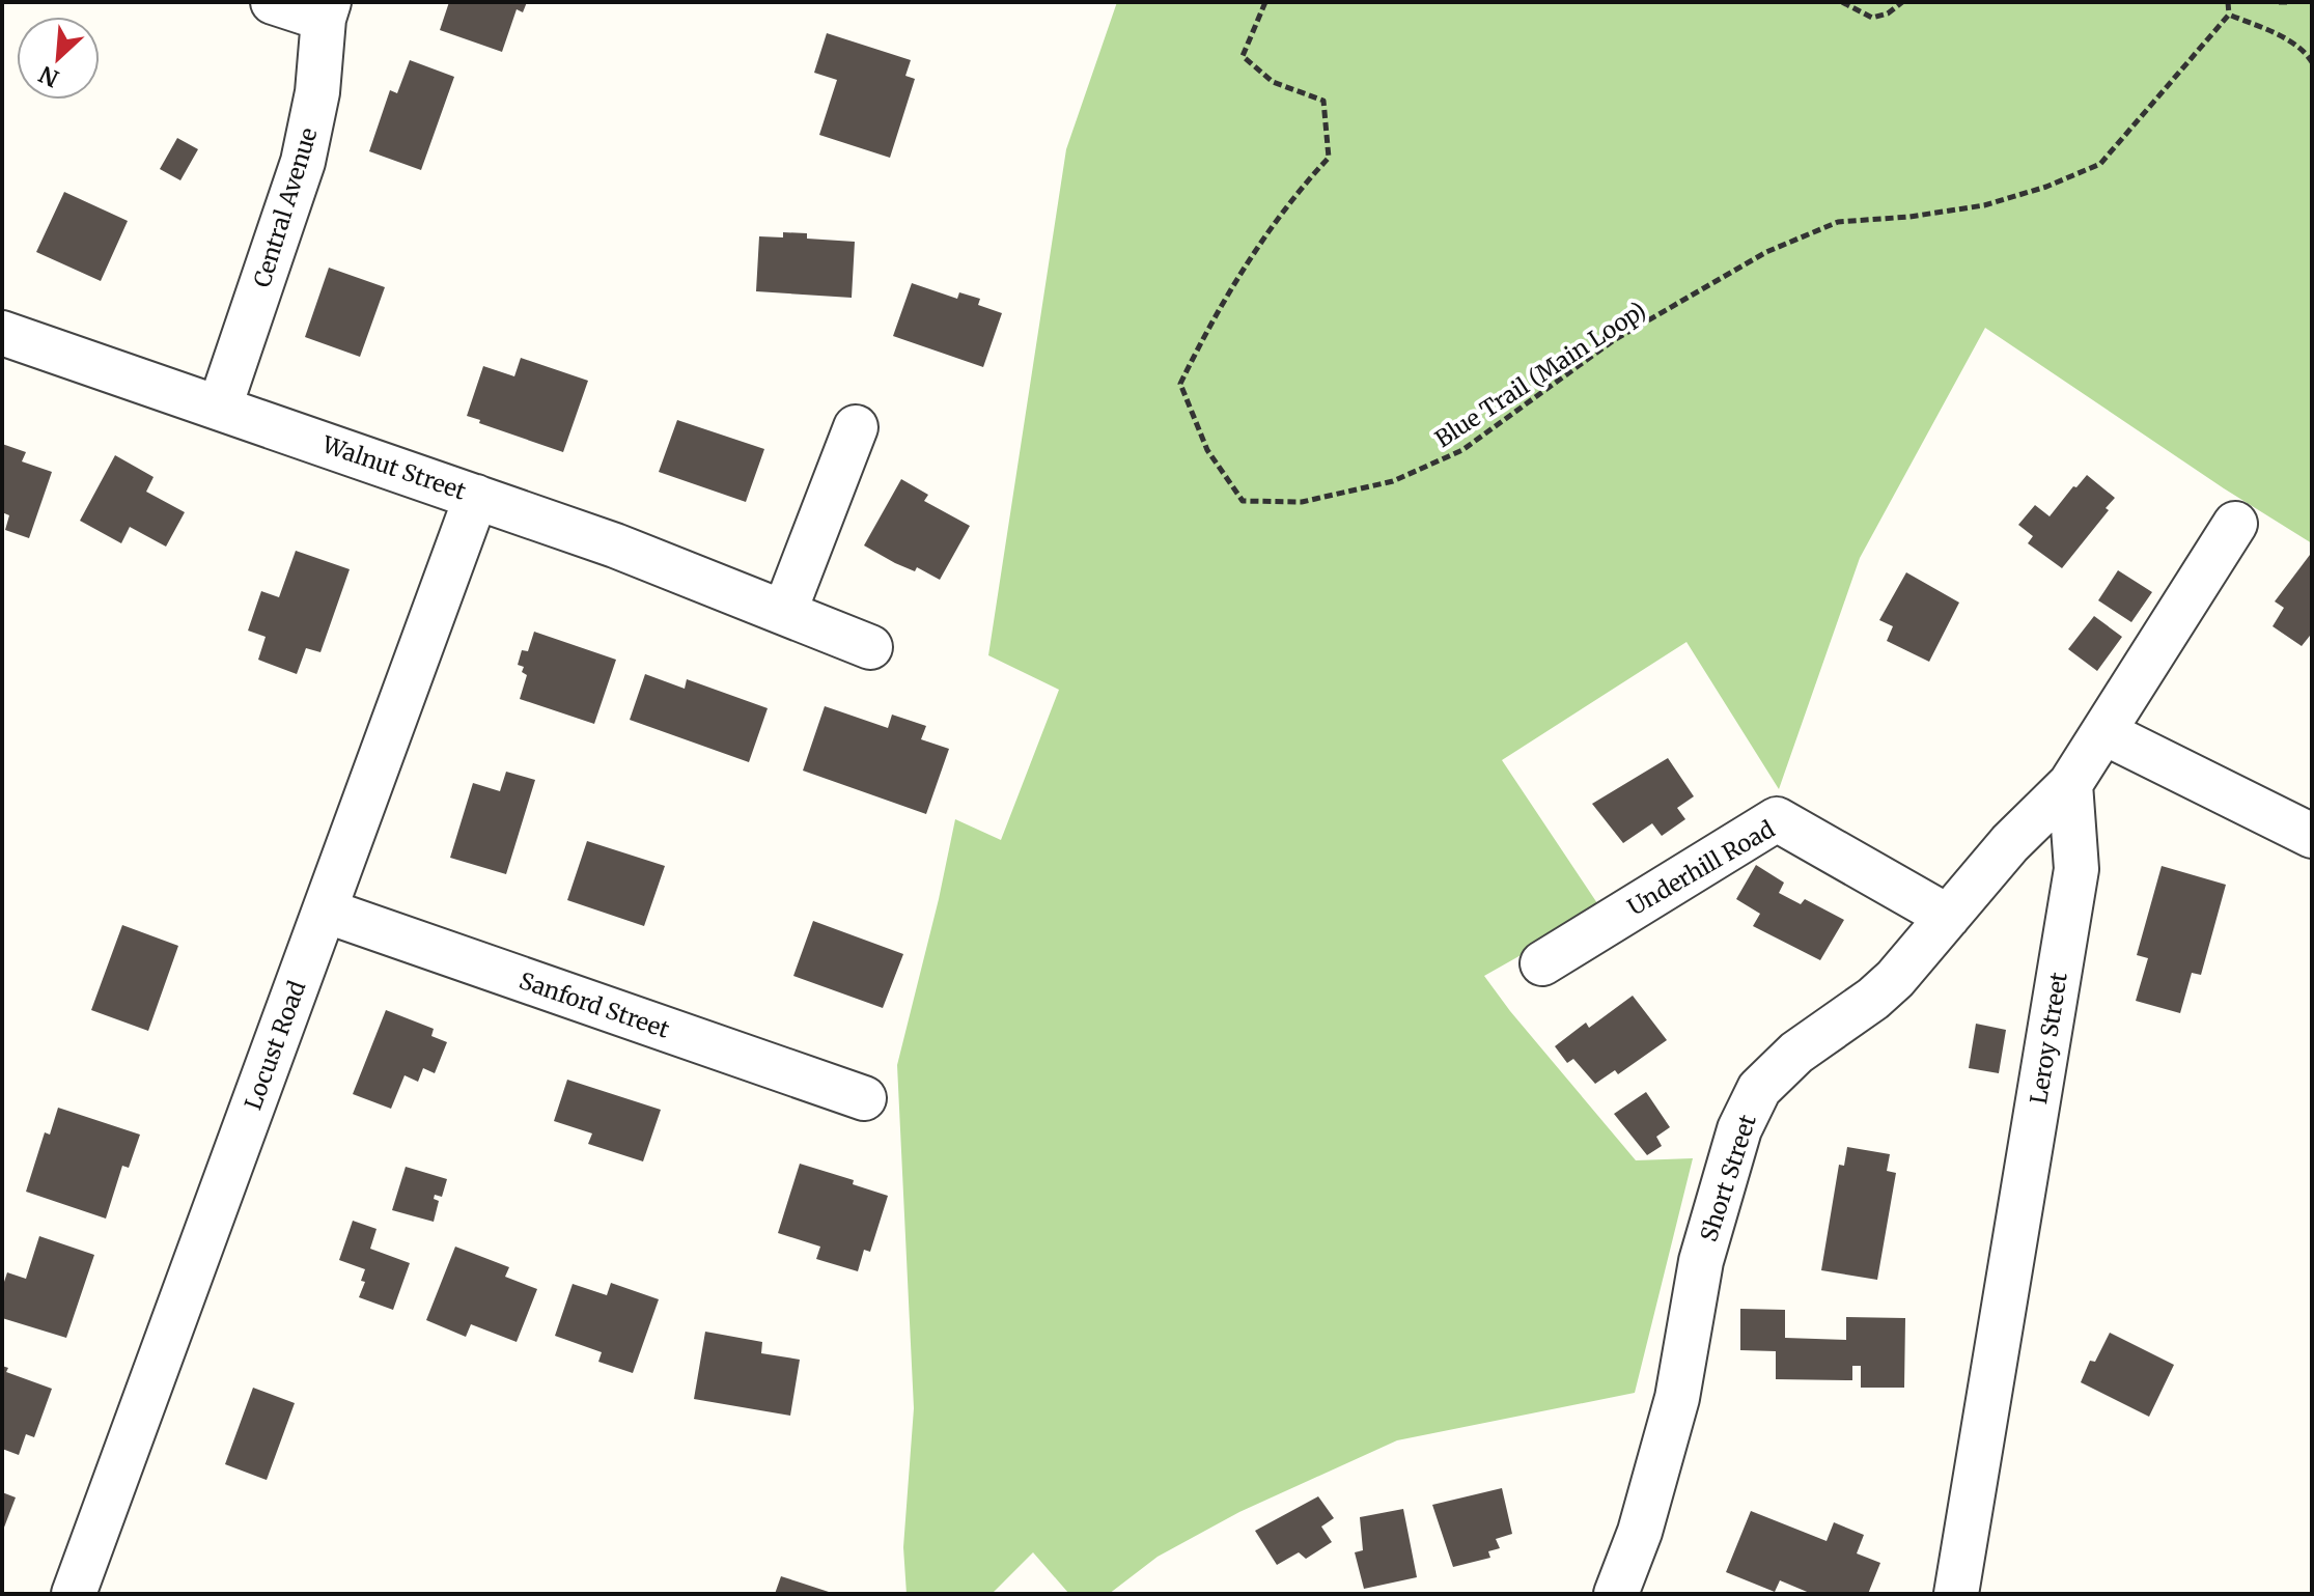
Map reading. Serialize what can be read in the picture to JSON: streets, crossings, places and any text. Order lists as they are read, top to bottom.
{
  "streets": {
    "street": [
      "Central Avenue",
      "Walnut Street",
      "Underhill Road",
      "Sanford Street",
      "Leroy Street",
      "Locust Road",
      "Short Street"
    ],
    "path": ["Blue Trail (Main Loop)"]
  },
  "crossings": [
    ["Central Avenue", "Walnut Street"],
    ["Walnut Street", "Locust Road"],
    ["Underhill Road", "Short Street"],
    ["Sanford Street", "Locust Road"],
    ["Leroy Street", "Short Street"]
  ],
  "north": "bottom left"
}
